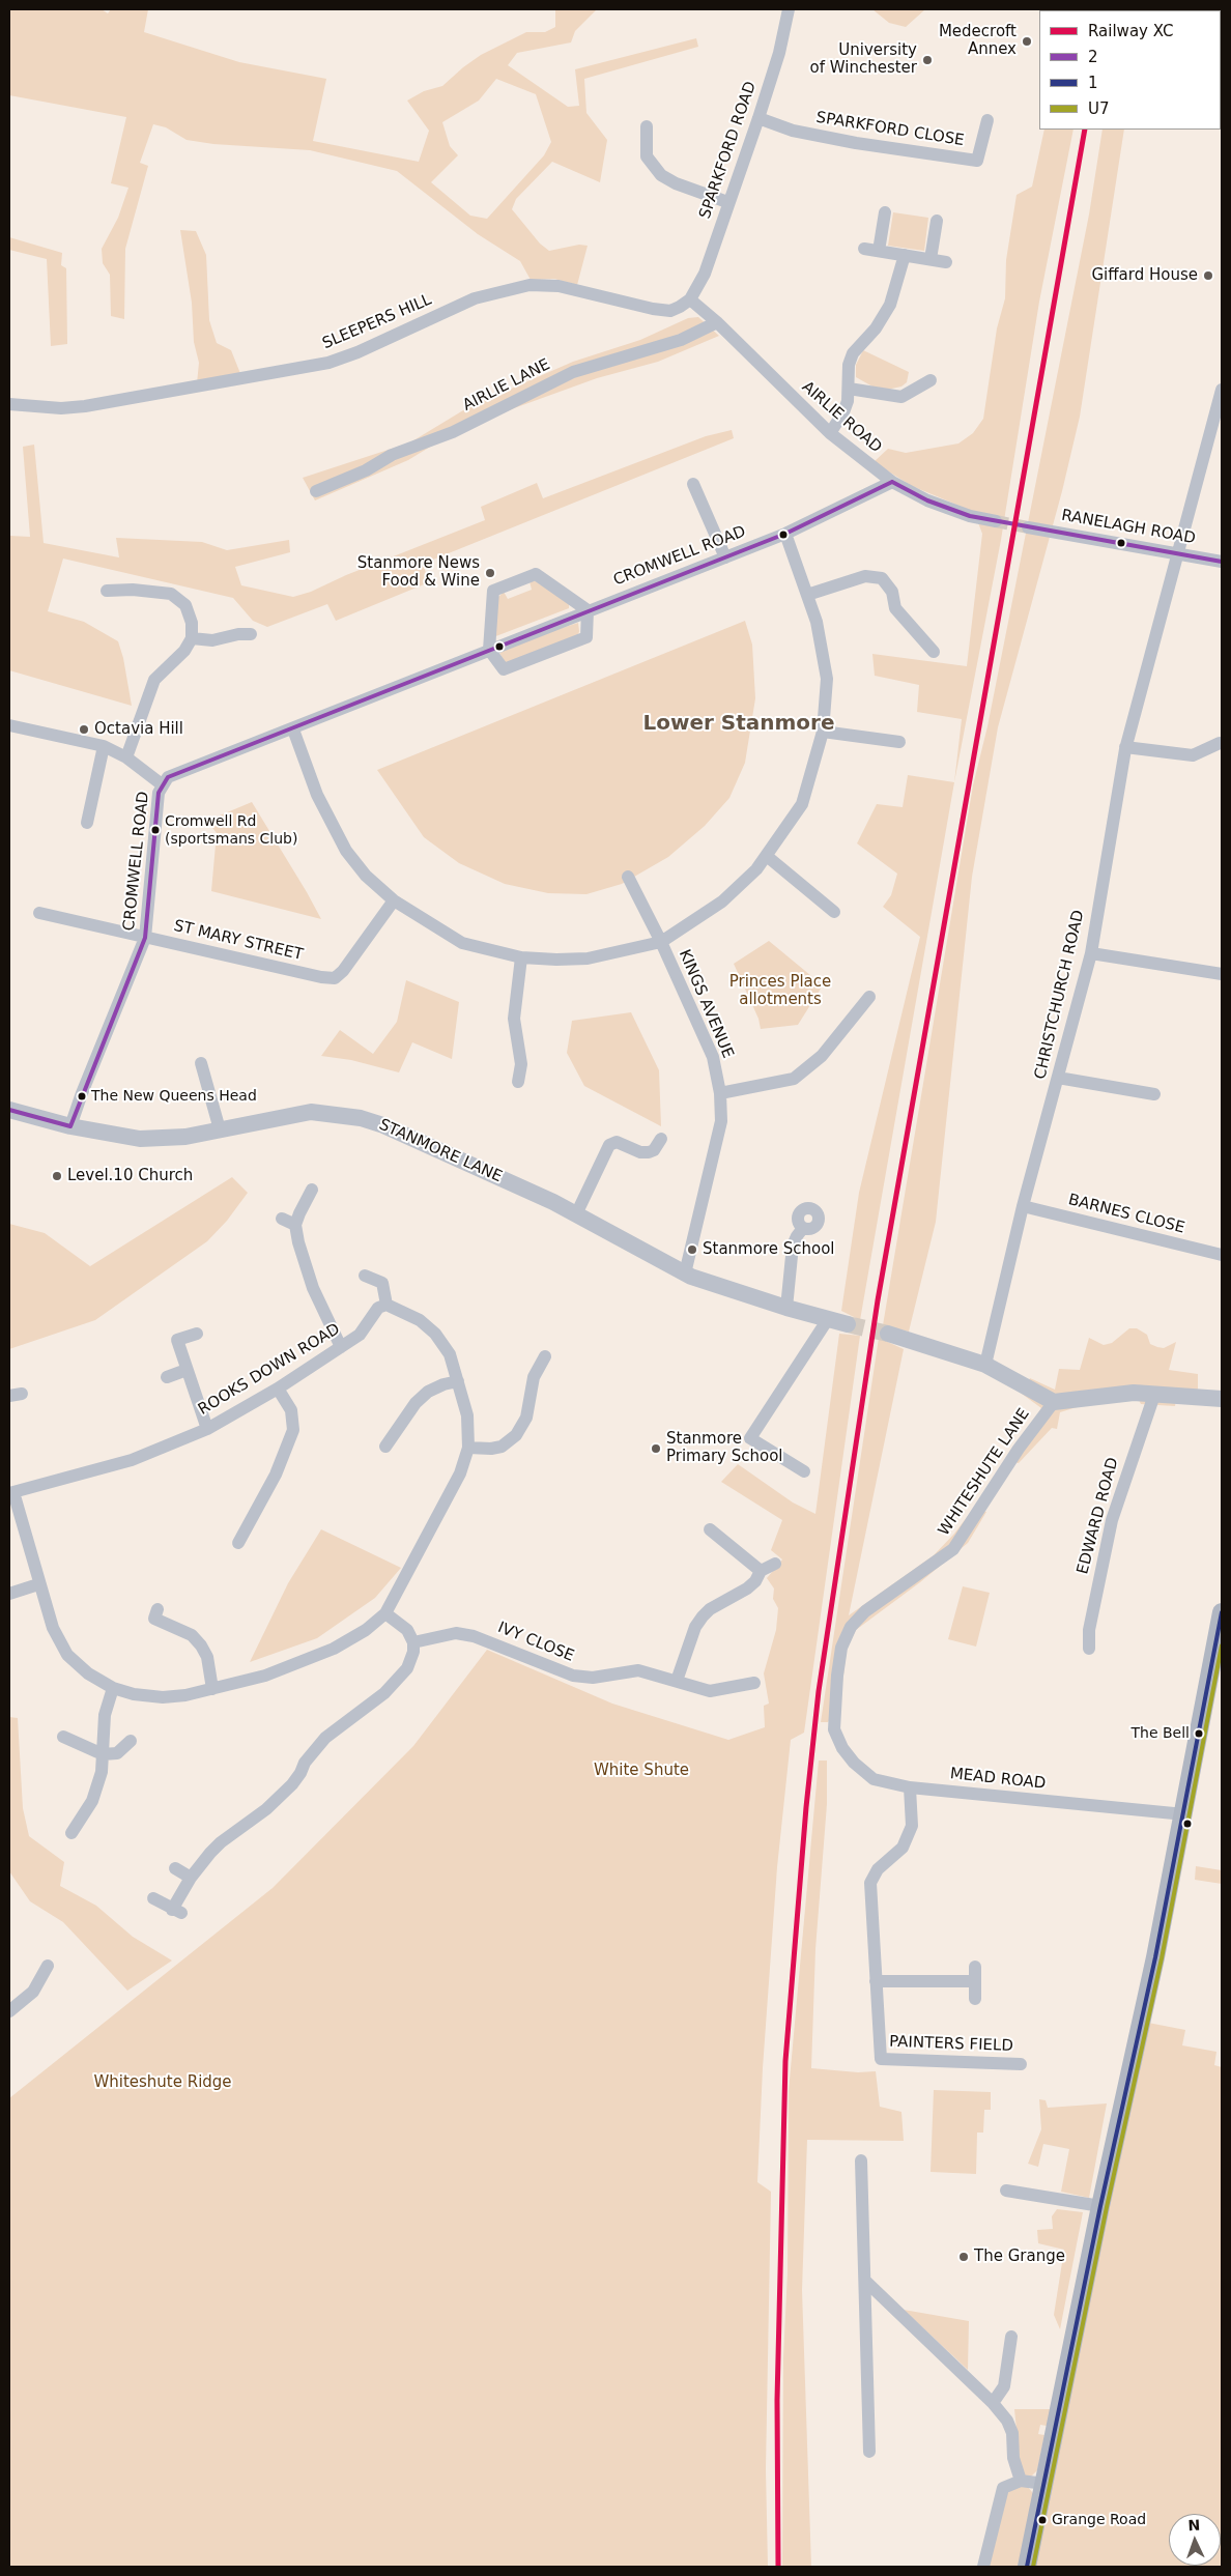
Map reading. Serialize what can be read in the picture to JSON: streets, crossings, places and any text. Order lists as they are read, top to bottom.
{
  "streets": {
    "street": [
      "SPARKFORD CLOSE",
      "SPARKFORD ROAD",
      "SLEEPERS HILL",
      "AIRLIE LANE",
      "AIRLIE ROAD",
      "RANELAGH ROAD",
      "CROMWELL ROAD",
      "ST MARY STREET",
      "CHRISTCHURCH ROAD",
      "KINGS AVENUE",
      "STANMORE LANE",
      "BARNES CLOSE",
      "ROOKS DOWN ROAD",
      "WHITESHUTE LANE",
      "EDWARD ROAD",
      "IVY CLOSE",
      "MEAD ROAD",
      "PAINTERS FIELD"
    ]
  },
  "crossings": [
    ["SPARKFORD CLOSE", "SPARKFORD ROAD"],
    ["SPARKFORD ROAD", "SLEEPERS HILL"],
    ["SPARKFORD ROAD", "AIRLIE ROAD"],
    ["SLEEPERS HILL", "AIRLIE ROAD"],
    ["AIRLIE LANE", "AIRLIE ROAD"],
    ["AIRLIE ROAD", "CROMWELL ROAD"],
    ["RANELAGH ROAD", "CHRISTCHURCH ROAD"],
    ["CROMWELL ROAD", "ST MARY STREET"],
    ["CROMWELL ROAD", "STANMORE LANE"],
    ["CHRISTCHURCH ROAD", "BARNES CLOSE"],
    ["KINGS AVENUE", "STANMORE LANE"],
    ["WHITESHUTE LANE", "MEAD ROAD"]
  ],
  "districts": ["Lower Stanmore"],
  "parks": ["Princes Place allotments", "White Shute", "Whiteshute Ridge"],
  "places": [
    "Medecroft Annex",
    "University of Winchester",
    "Giffard House",
    "Stanmore News Food & Wine",
    "Octavia Hill",
    "Cromwell Rd (sportsmans Club)",
    "The New Queens Head",
    "Level.10 Church",
    "Stanmore School",
    "Stanmore Primary School",
    "The Bell",
    "The Grange",
    "Grange Road"
  ],
  "lines": [
    "rail line XC",
    "transit line 2",
    "transit line 1",
    "transit line U7"
  ],
  "legend": [
    "Railway XC",
    "2",
    "1",
    "U7"
  ],
  "north": "top"
}
